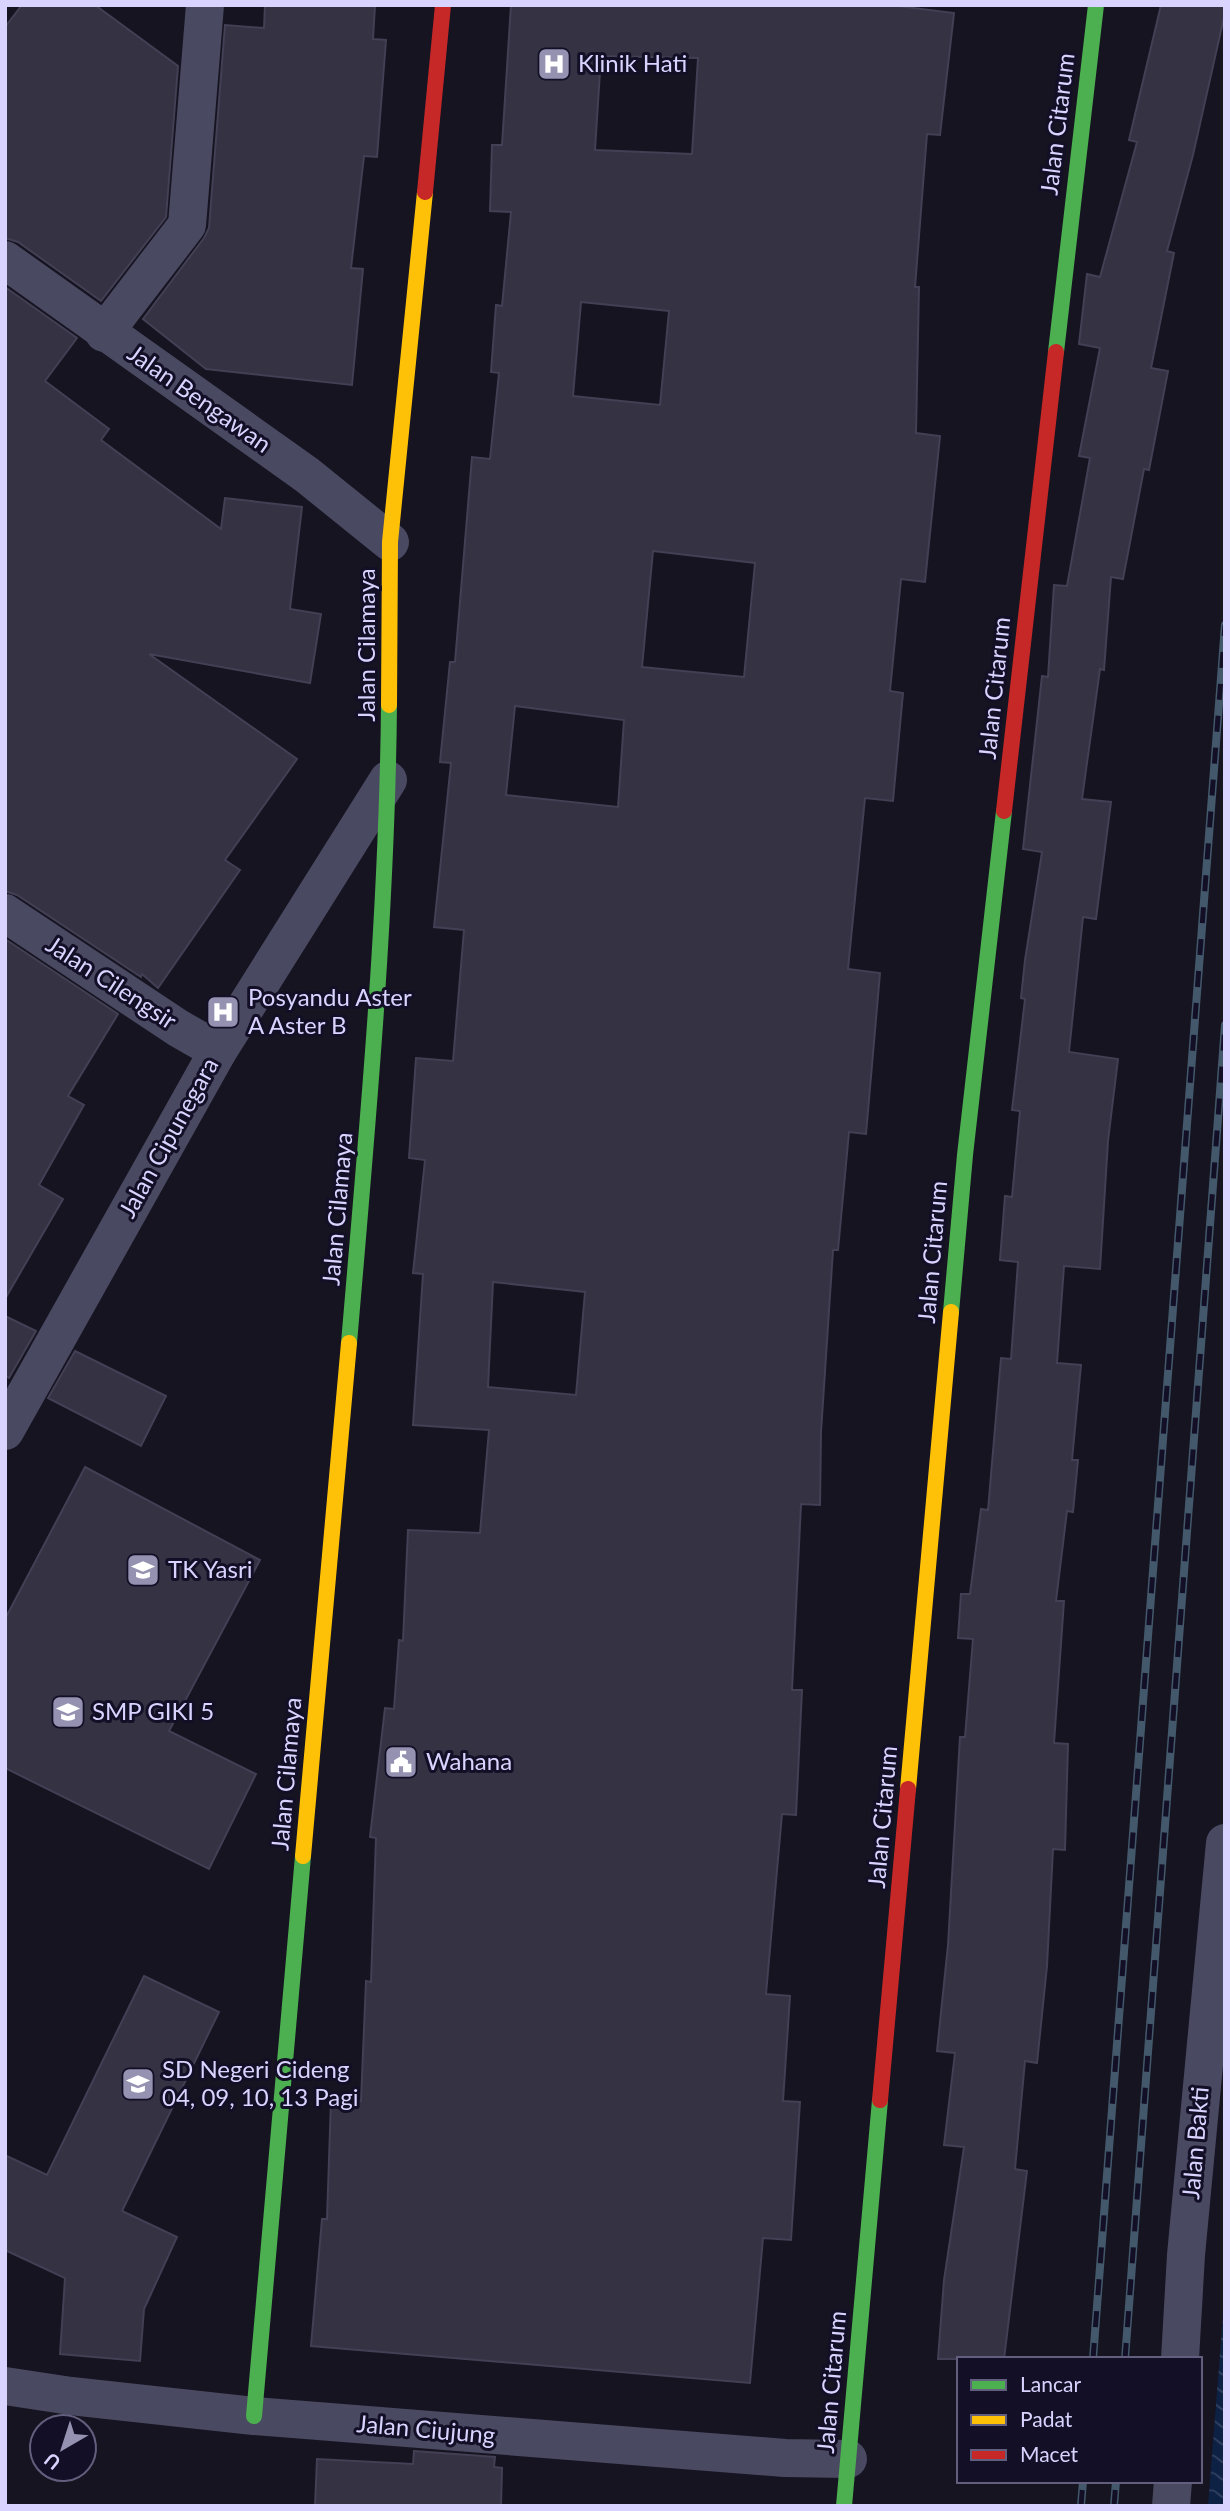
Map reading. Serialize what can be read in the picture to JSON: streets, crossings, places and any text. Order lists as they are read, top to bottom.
{
  "streets": {
    "street": [
      "Jalan Citarum",
      "Jalan Bengawan",
      "Jalan Cilamaya",
      "Jalan Cilengsir",
      "Jalan Cipunegara",
      "Jalan Bakti",
      "Jalan Ciujung"
    ]
  },
  "crossings": [
    ["Jalan Citarum", "Jalan Ciujung"],
    ["Jalan Bengawan", "Jalan Cilamaya"],
    ["Jalan Cilamaya", "Jalan Cipunegara"],
    ["Jalan Cilamaya", "Jalan Ciujung"],
    ["Jalan Cilengsir", "Jalan Cipunegara"]
  ],
  "places": {
    "hospital": ["Klinik Hati", "Posyandu Aster A Aster B"],
    "school or university": ["TK Yasri", "SMP GIKI 5", "SD Negeri Cideng 04, 09, 10, 13 Pagi"],
    "public building": ["Wahana"]
  },
  "legend": ["Lancar", "Padat", "Macet"],
  "north": "bottom left"
}
